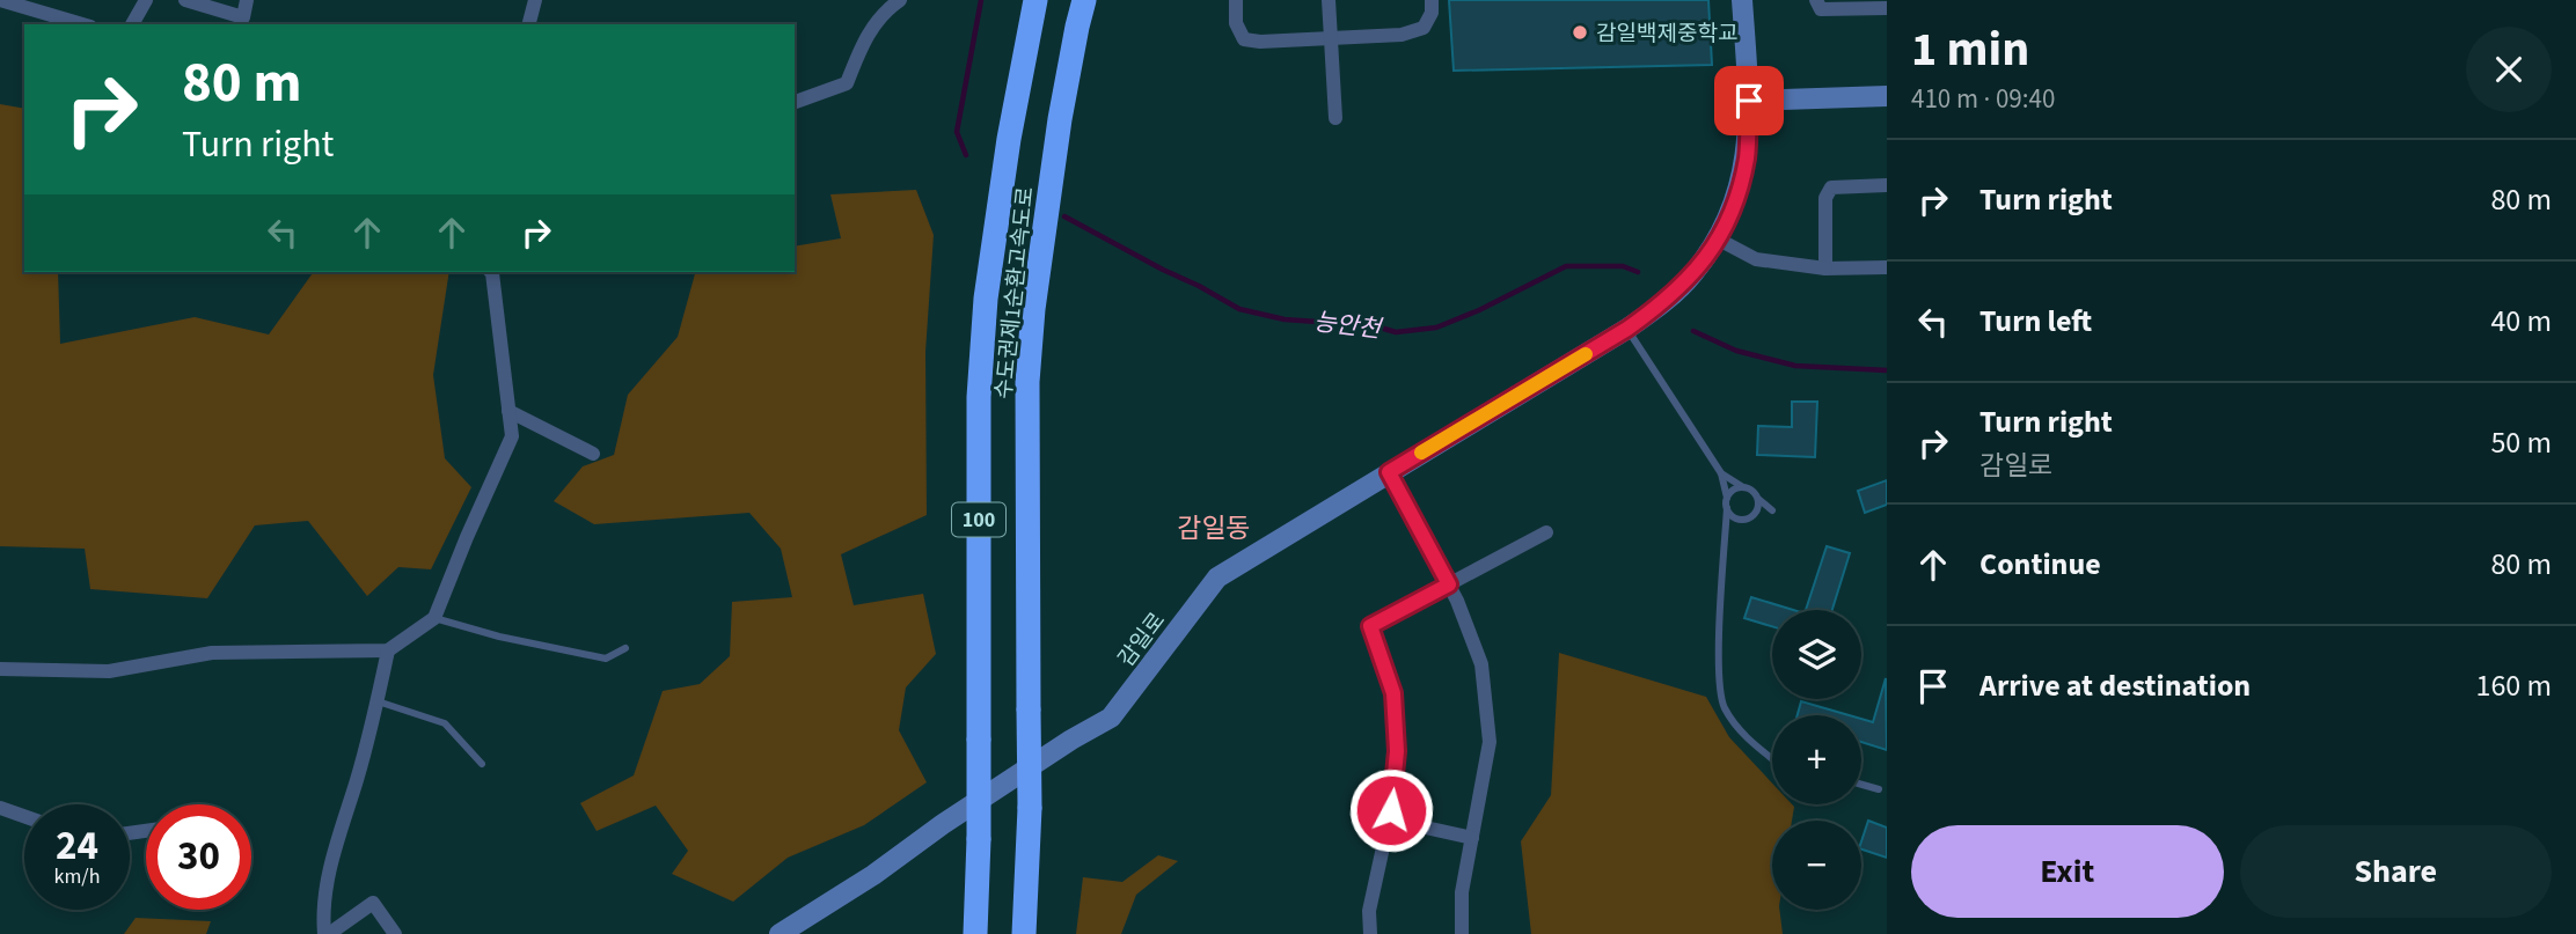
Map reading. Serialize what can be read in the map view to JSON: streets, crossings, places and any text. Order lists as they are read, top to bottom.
{
  "streets": {
    "highway": ["수도권제1순환고속도로", "100"],
    "street": ["감일로"]
  },
  "districts": ["감일동"],
  "water": ["능안천"],
  "places": ["감일백제중학교"],
  "page": {
    "heading": ["1 min", "410 m · 09:40"],
    "turn": ["80 m", "Turn right"],
    "list": [
      {
        "name": "Turn right",
        "value": "80 m"
      },
      {
        "name": "Turn left",
        "value": "40 m"
      },
      {
        "name": "Turn right",
        "note": "감일로",
        "value": "50 m"
      },
      {
        "name": "Continue",
        "value": "80 m"
      },
      {
        "name": "Arrive at destination",
        "value": "160 m"
      }
    ],
    "map_buttons": ["+", "−"],
    "speed": "24 km/h",
    "limit": "30",
    "buttons": ["Exit", "Share"]
  }
}
